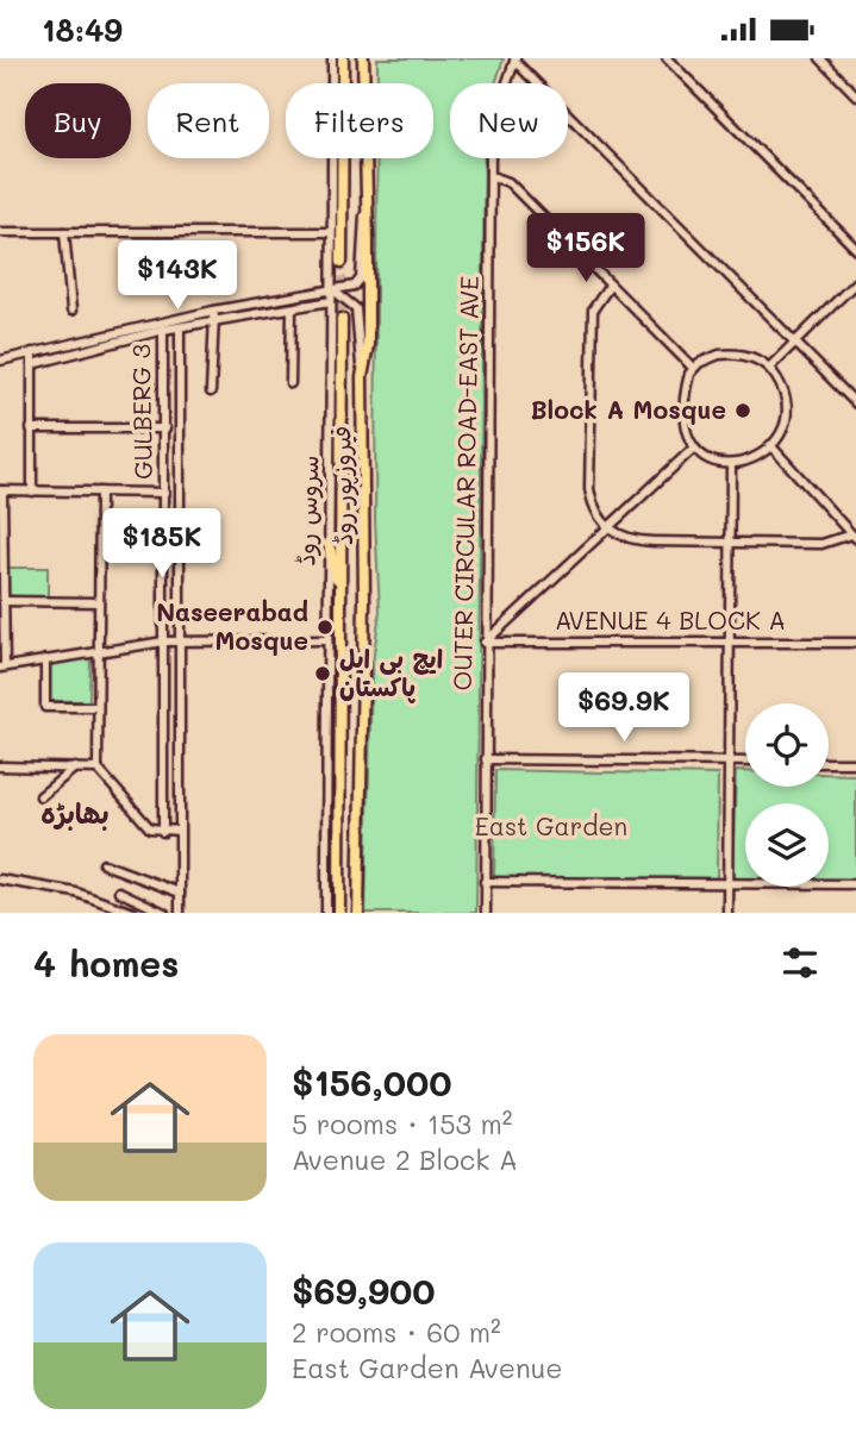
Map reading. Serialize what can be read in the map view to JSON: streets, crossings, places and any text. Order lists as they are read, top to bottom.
{
  "streets": {
    "main road": ["فیروزپور روڈ"],
    "street": [
      "GULBERG 3",
      "OUTER CIRCULAR ROAD-EAST AVE",
      "سروس روڈ",
      "AVENUE 4 BLOCK A"
    ]
  },
  "crossings": [
    ["OUTER CIRCULAR ROAD-EAST AVE", "AVENUE 4 BLOCK A"]
  ],
  "districts": ["بھابڑہ"],
  "parks": ["East Garden"],
  "places": ["Block A Mosque", "Naseerabad Mosque", "ایچ بی ایل پاکستان"],
  "page": {
    "status": "18:49",
    "chip": [
      "Buy",
      "Rent",
      "Filters",
      "New"
    ],
    "price": [
      "$156K",
      "$143K",
      "$185K",
      "$69.9K"
    ],
    "heading": "4 homes",
    "list": [
      {
        "name": "$156,000",
        "note": "5 rooms · 153 m² · Avenue 2 Block A"
      },
      {
        "name": "$69,900",
        "note": "2 rooms · 60 m² · East Garden Avenue"
      }
    ]
  }
}
